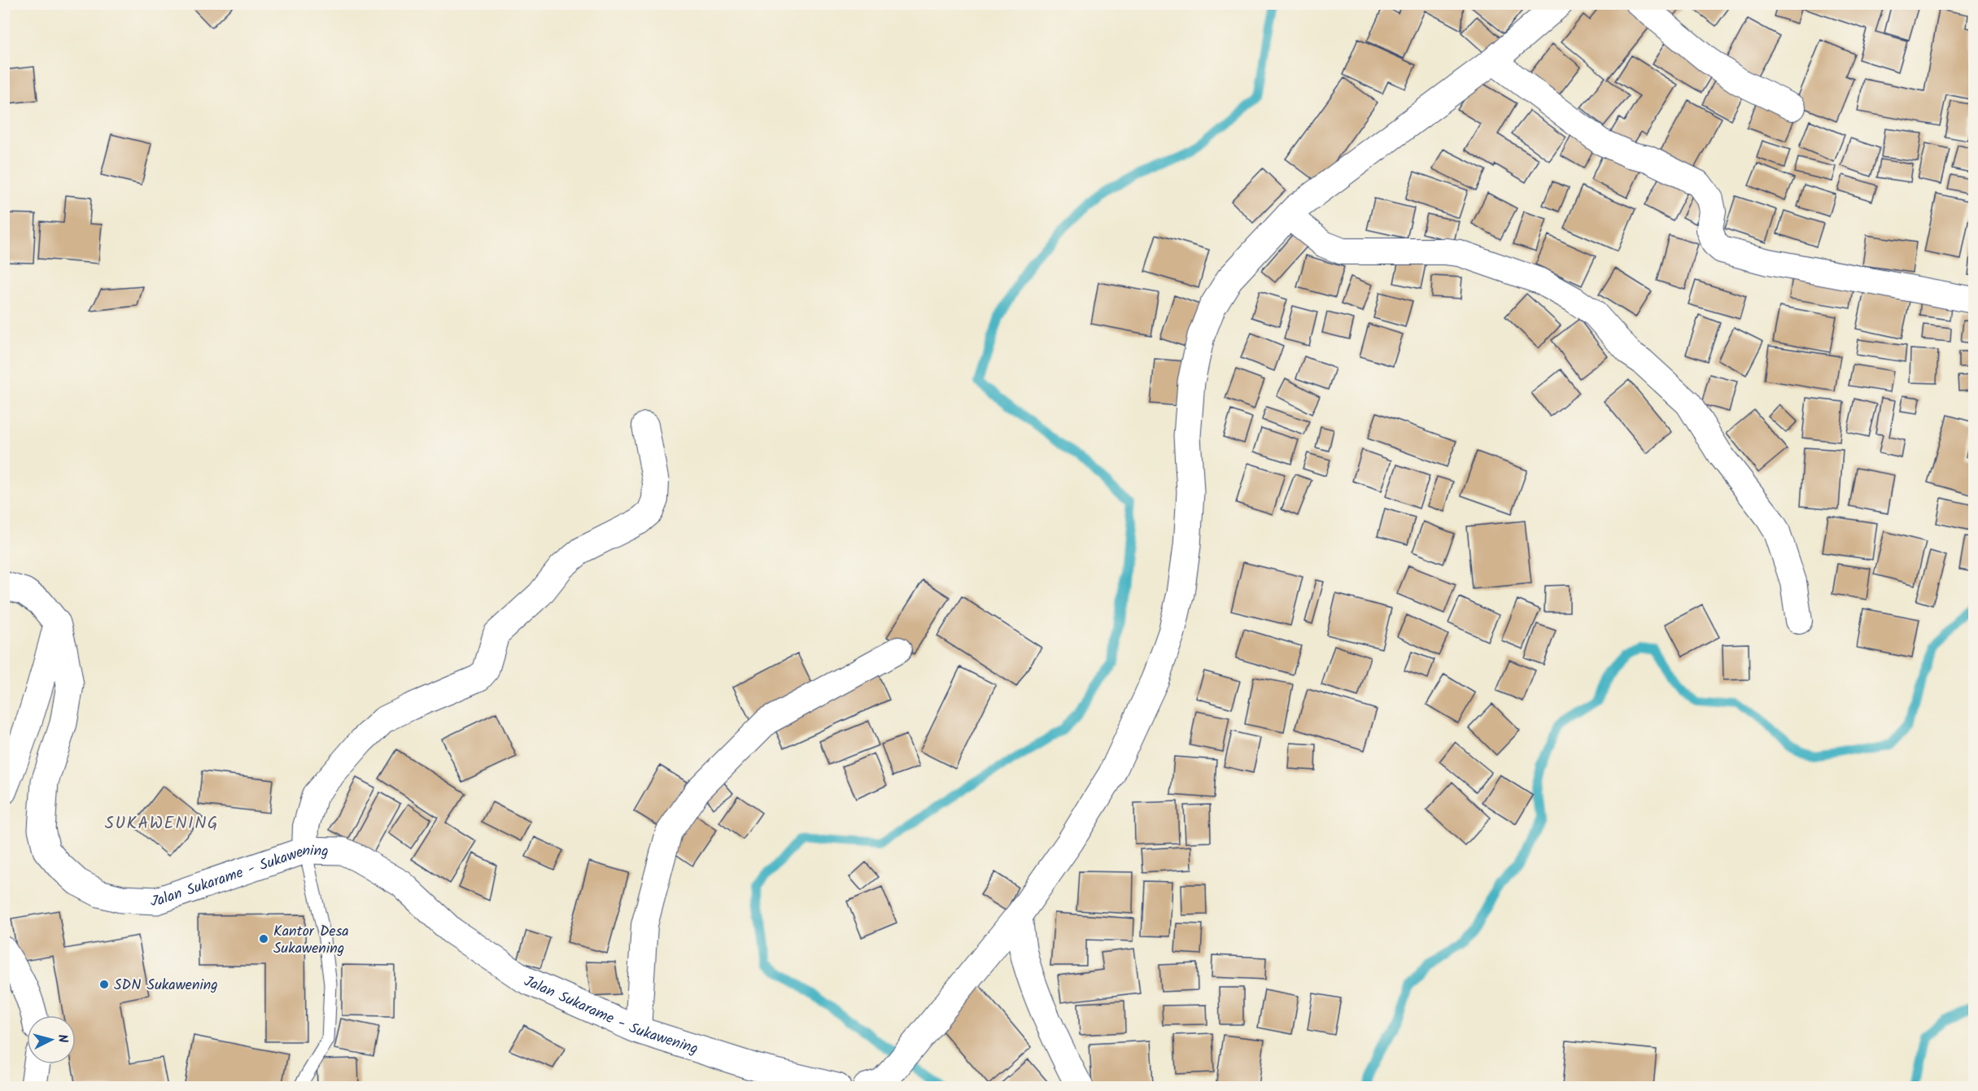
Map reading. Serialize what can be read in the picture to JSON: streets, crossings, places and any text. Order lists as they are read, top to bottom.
{
  "streets": {
    "street": ["Jalan Sukarame - Sukawening"]
  },
  "districts": ["SUKAWENING"],
  "places": ["Kantor Desa Sukawening", "SDN Sukawening"],
  "north": "right"
}
